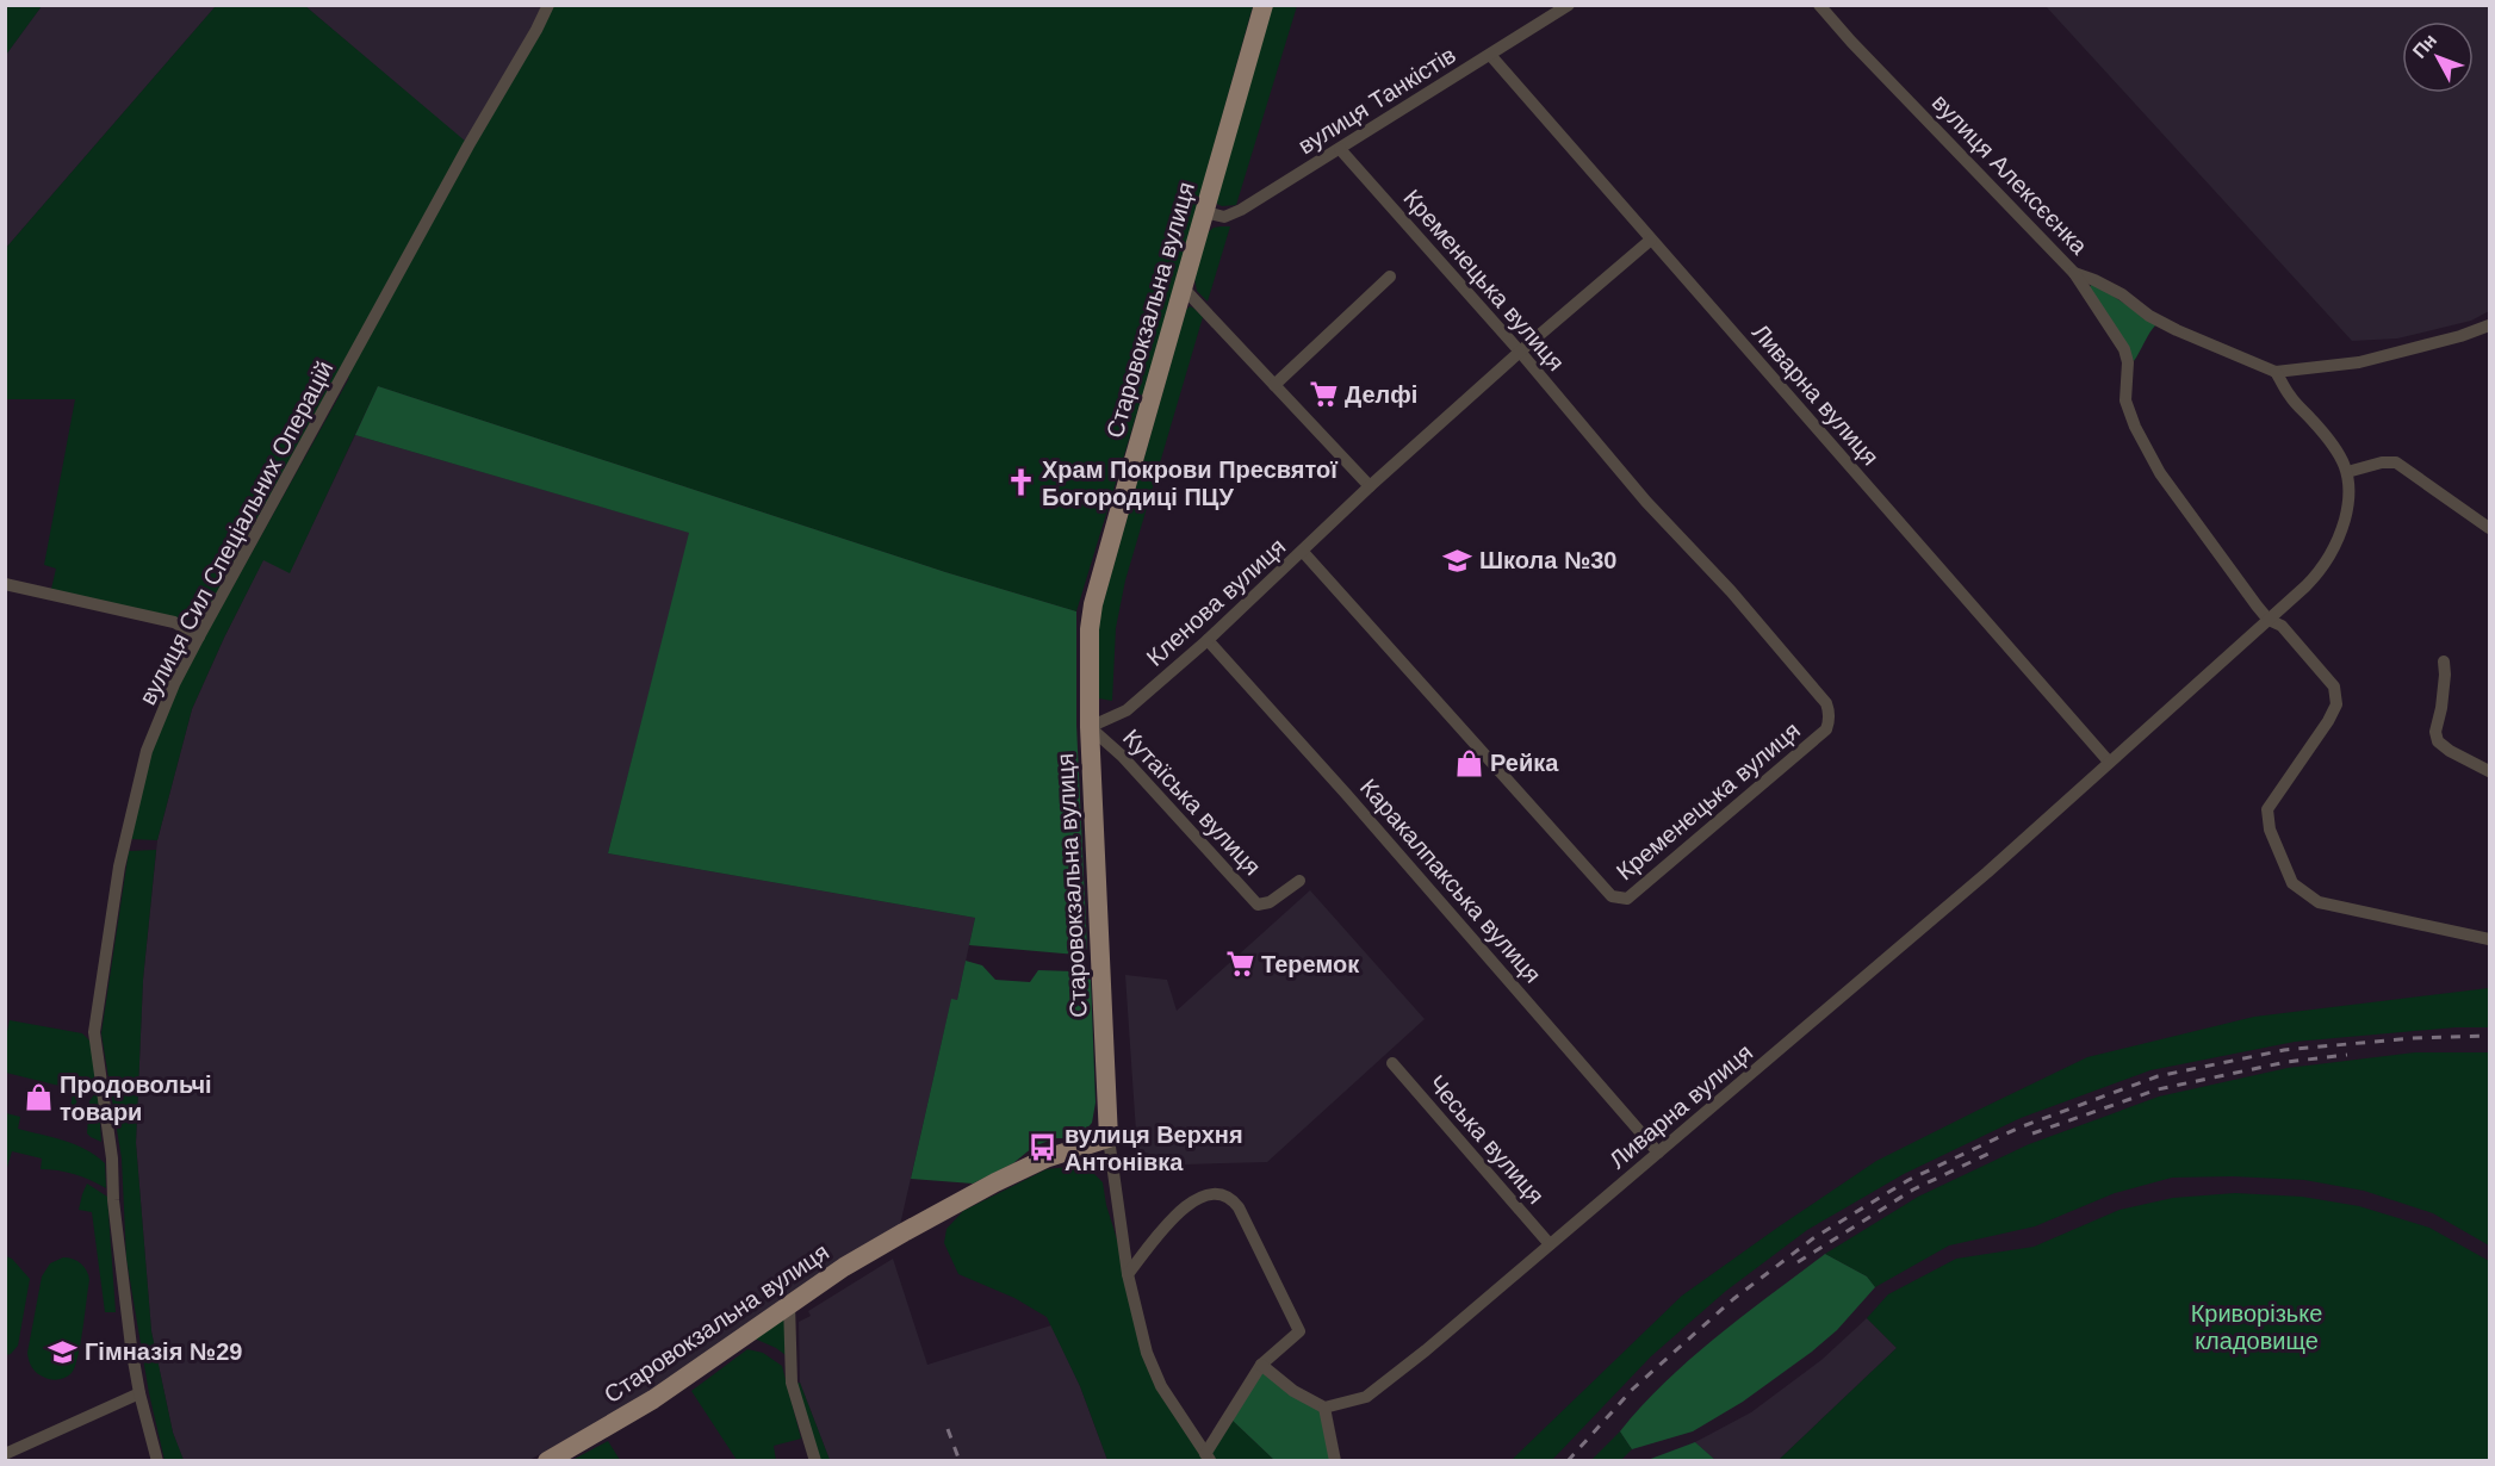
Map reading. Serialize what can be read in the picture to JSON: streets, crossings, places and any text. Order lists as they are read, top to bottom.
{
  "streets": {
    "main road": ["Старовокзальна вулиця"],
    "street": [
      "вулиця Танкістів",
      "вулиця Алексєєнка",
      "Кременецька вулиця",
      "Ливарна вулиця",
      "вулиця Сил Спеціальних Операцій",
      "Кленова вулиця",
      "Кутаїська вулиця",
      "Каракалпакська вулиця",
      "Чеська вулиця"
    ]
  },
  "crossings": [
    ["вулиця Танкістів", "Кременецька вулиця"],
    ["вулиця Танкістів", "Старовокзальна вулиця"],
    ["вулиця Танкістів", "Ливарна вулиця"],
    ["Кременецька вулиця", "Кленова вулиця"],
    ["Старовокзальна вулиця", "Кленова вулиця"],
    ["Старовокзальна вулиця", "Кутаїська вулиця"],
    ["Ливарна вулиця", "Кленова вулиця"],
    ["Ливарна вулиця", "Каракалпакська вулиця"],
    ["Ливарна вулиця", "Чеська вулиця"],
    ["Кленова вулиця", "Кутаїська вулиця"],
    ["Кленова вулиця", "Каракалпакська вулиця"]
  ],
  "parks": ["Криворізьке кладовище"],
  "places": {
    "supermarket": ["Делфі", "Теремок"],
    "church": ["Храм Покрови Пресвятої Богородиці ПЦУ"],
    "school or university": ["Школа №30", "Гімназія №29"],
    "shop": ["Рейка", "Продовольчі товари"],
    "bus stop": ["вулиця Верхня Антонівка"]
  },
  "north": "top left"
}
